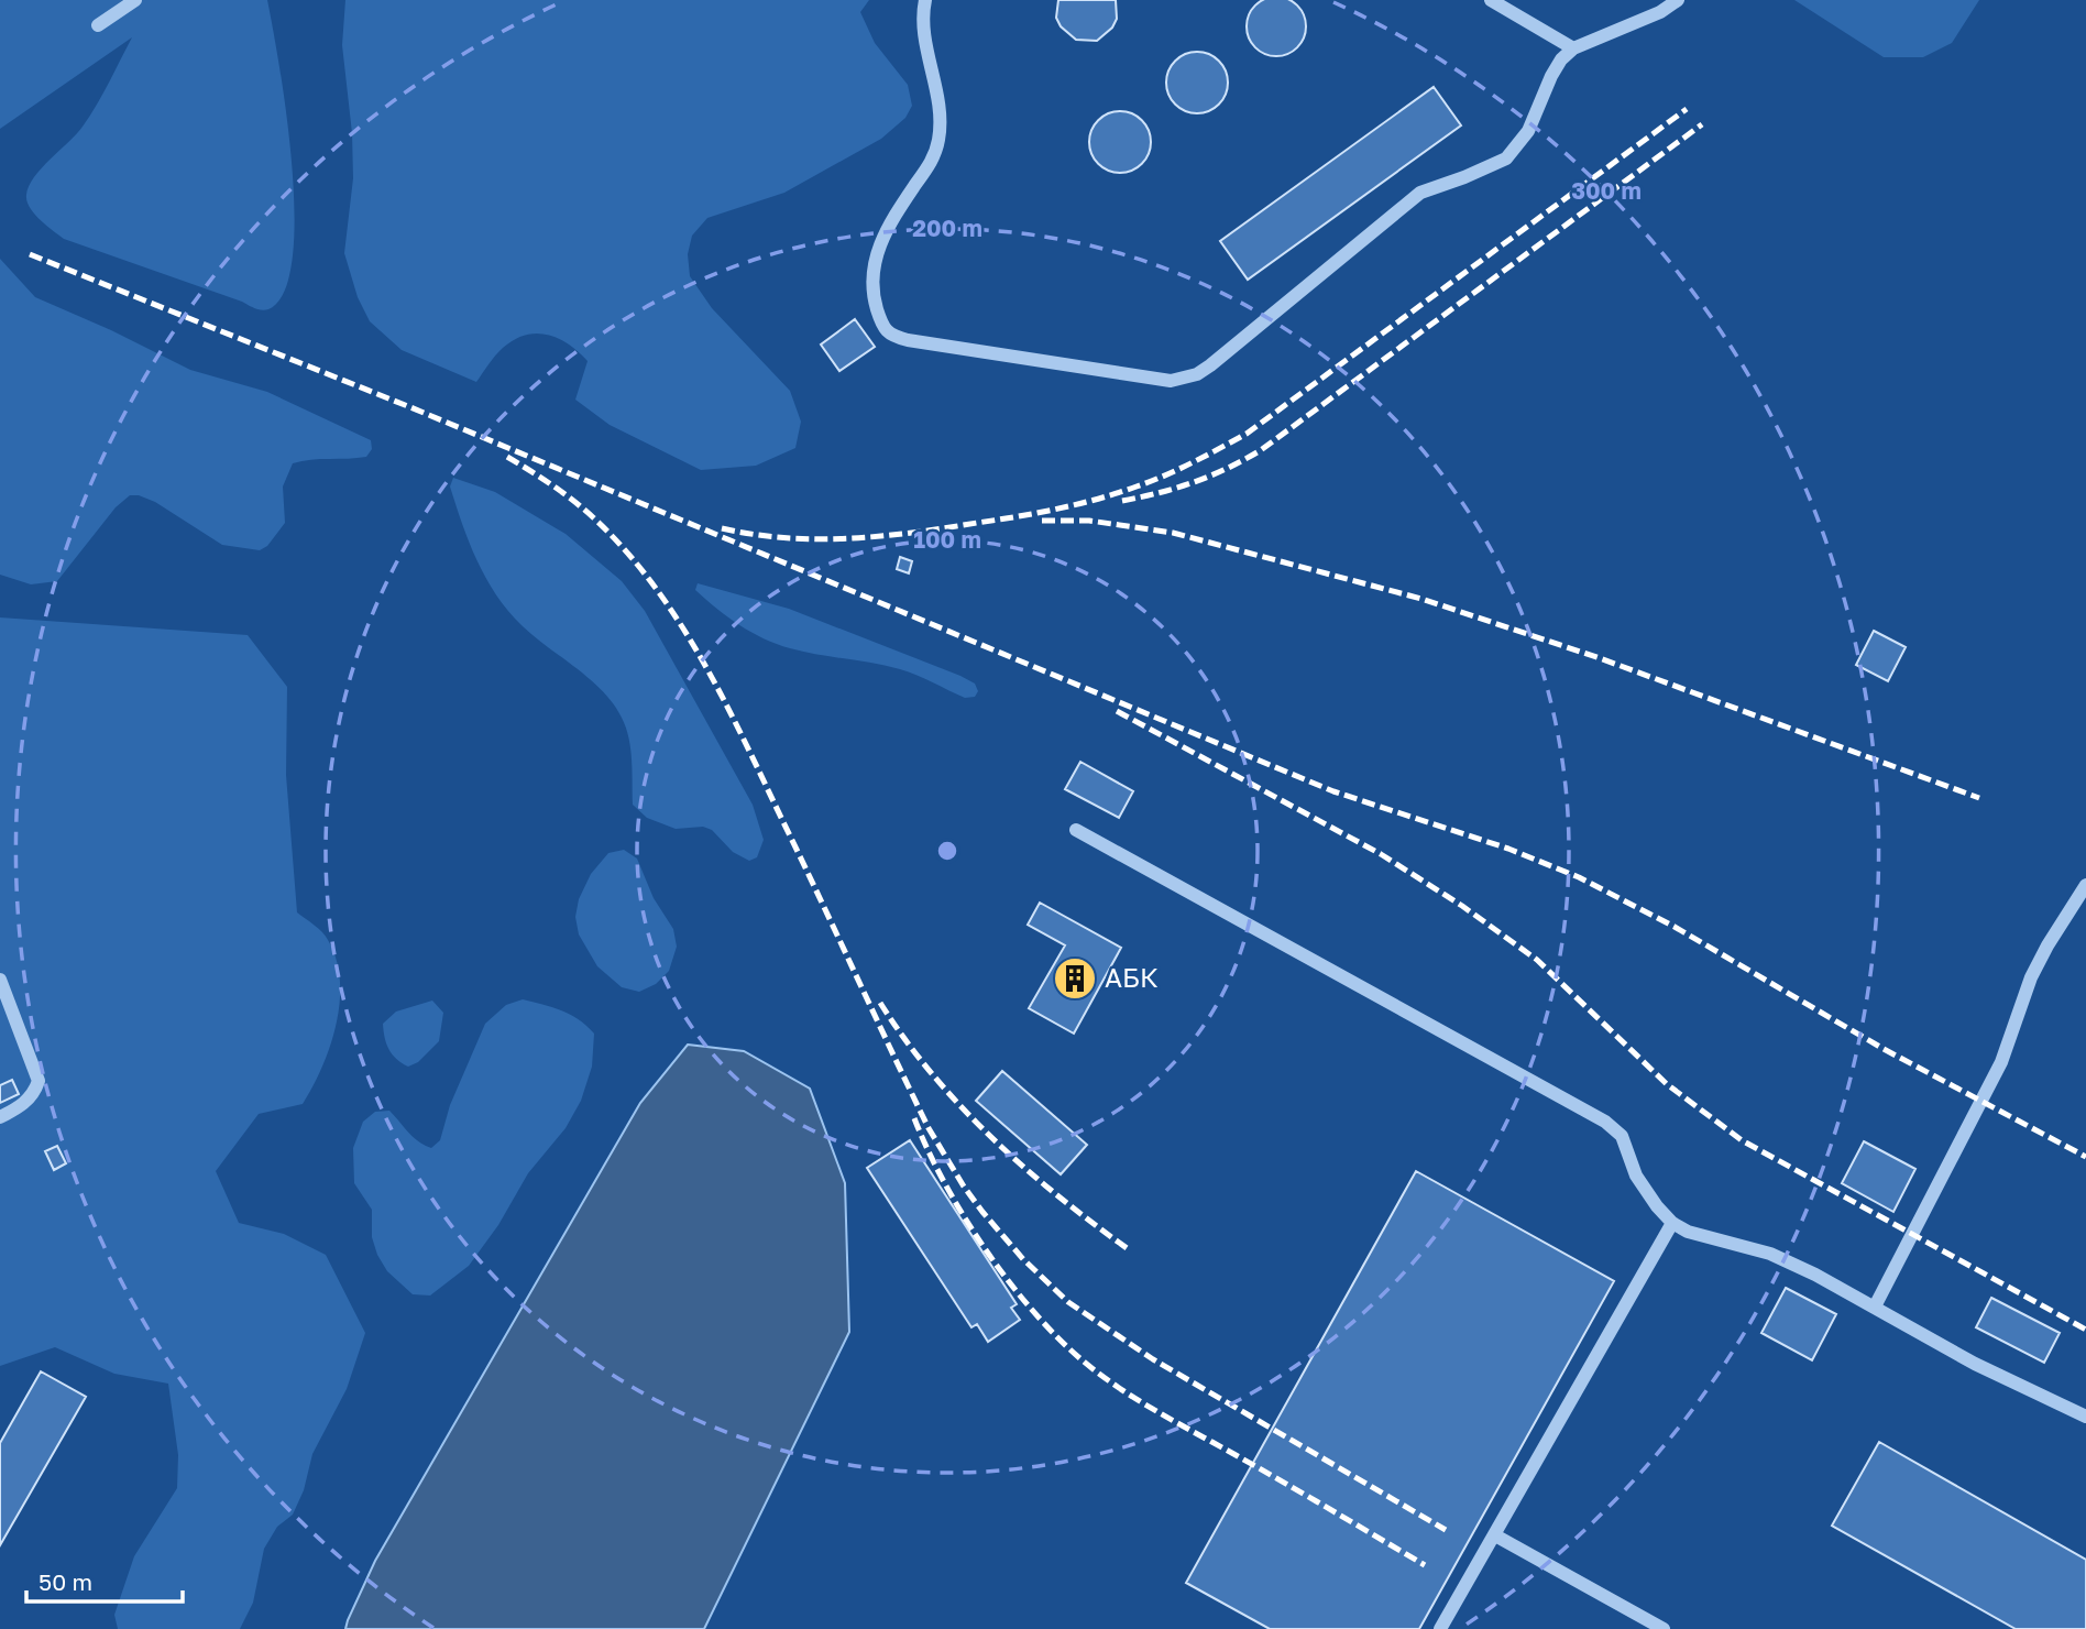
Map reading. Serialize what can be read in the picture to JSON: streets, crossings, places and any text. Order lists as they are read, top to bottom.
{
  "places": {
    "building": ["АБК"]
  },
  "scale_bar": "50 m",
  "rings": ["300 m", "200 m", "100 m"]
}
